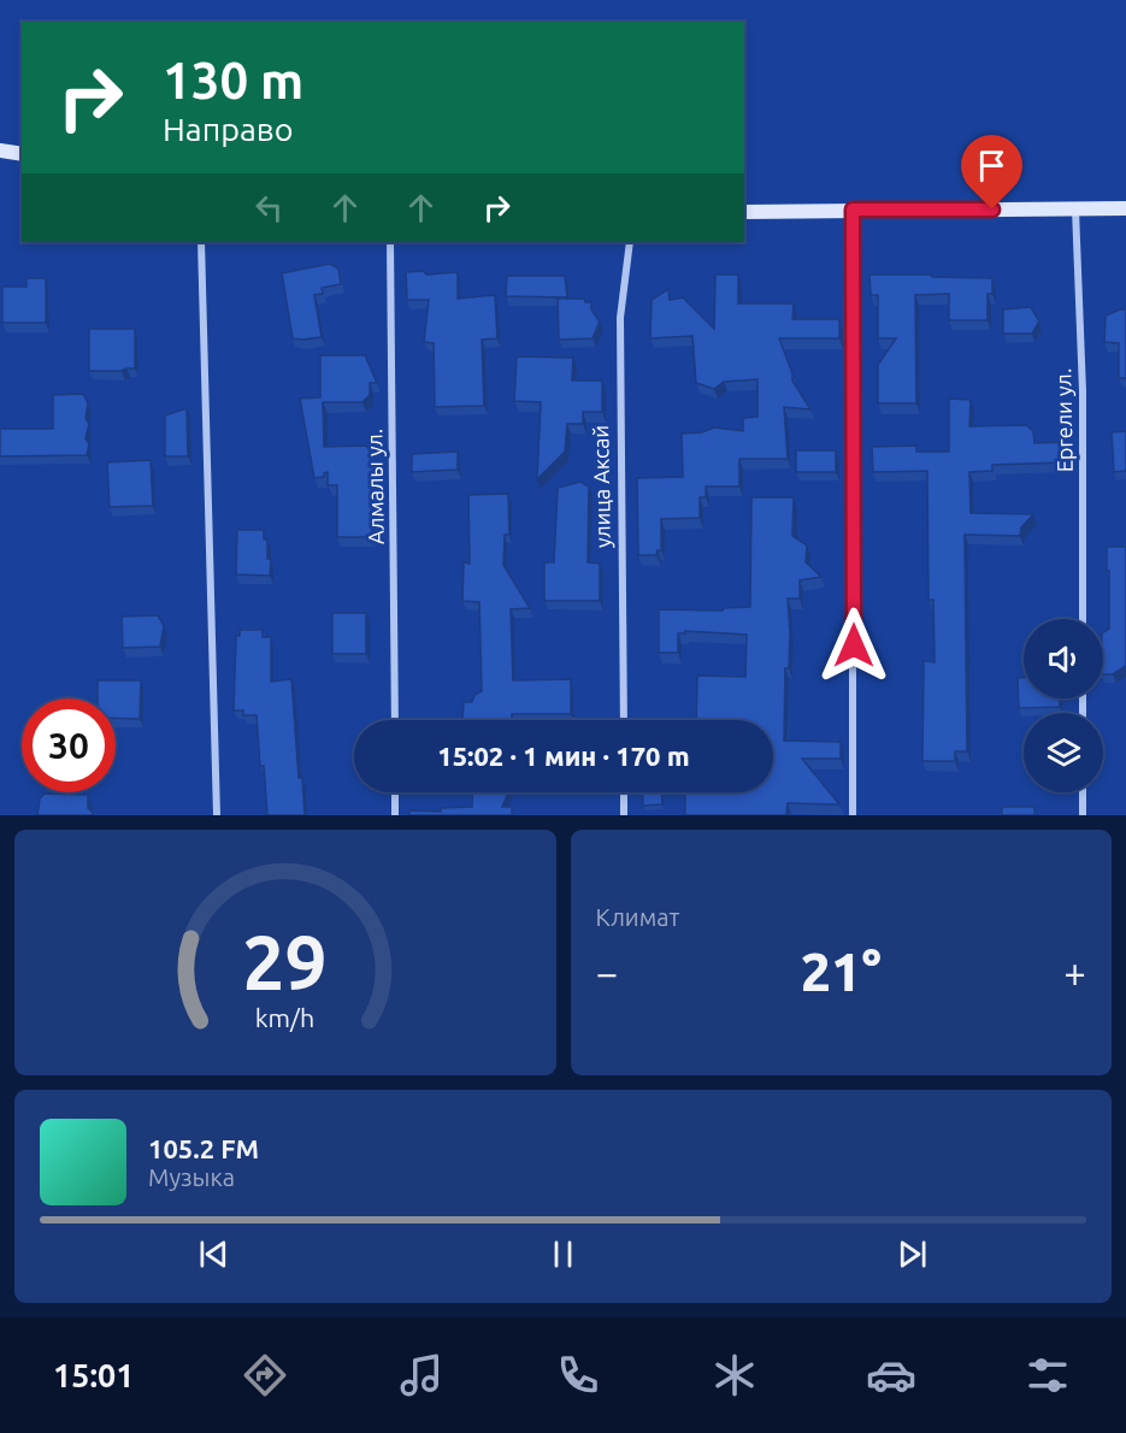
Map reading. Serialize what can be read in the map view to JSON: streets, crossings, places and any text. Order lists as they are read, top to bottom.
{
  "streets": {
    "street": ["Ергели ул.", "Алмалы ул.", "улица Аксай"]
  },
  "page": {
    "turn": ["130 m", "Направо"],
    "limit": "30",
    "trip": "15:02 · 1 мин · 170 m",
    "tile": "Климат",
    "heat": ["−", "21°", "+"],
    "song": ["105.2 FM", "Музыка"],
    "tabs": "15:01",
    "gauge": ["29", "km/h"]
  }
}
